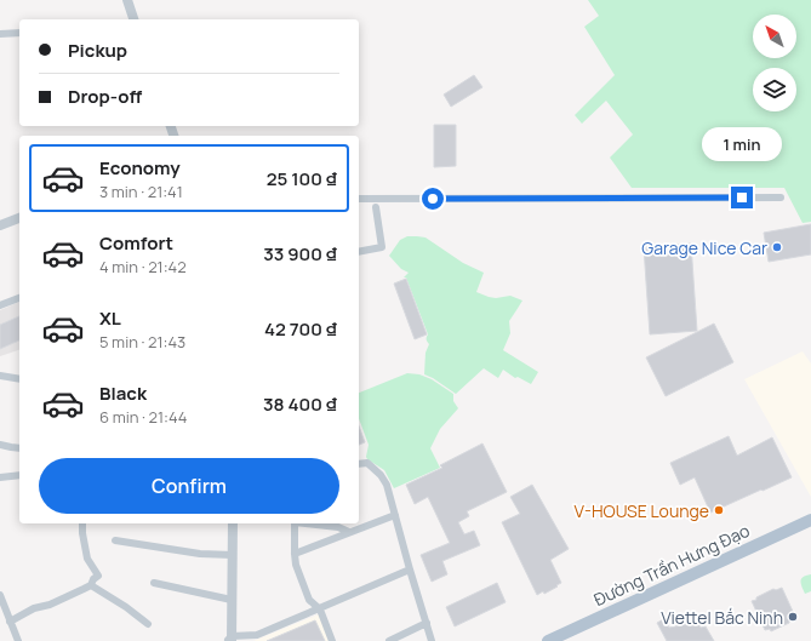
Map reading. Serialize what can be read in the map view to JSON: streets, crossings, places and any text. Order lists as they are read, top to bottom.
{
  "streets": {
    "main road": ["Đường Trần Hưng Đạo"]
  },
  "places": ["Garage Nice Car", "V-HOUSE Lounge", "Viettel Bắc Ninh"],
  "north": "top left",
  "page": {
    "banner": ["Pickup", "Drop-off"],
    "bubble": "1 min",
    "list": [
      {
        "name": "Economy",
        "note": "3 min · 21:41",
        "value": "25 100 ₫"
      },
      {
        "name": "Comfort",
        "note": "4 min · 21:42",
        "value": "33 900 ₫"
      },
      {
        "name": "XL",
        "note": "5 min · 21:43",
        "value": "42 700 ₫"
      },
      {
        "name": "Black",
        "note": "6 min · 21:44",
        "value": "38 400 ₫"
      }
    ],
    "buttons": "Confirm"
  }
}
